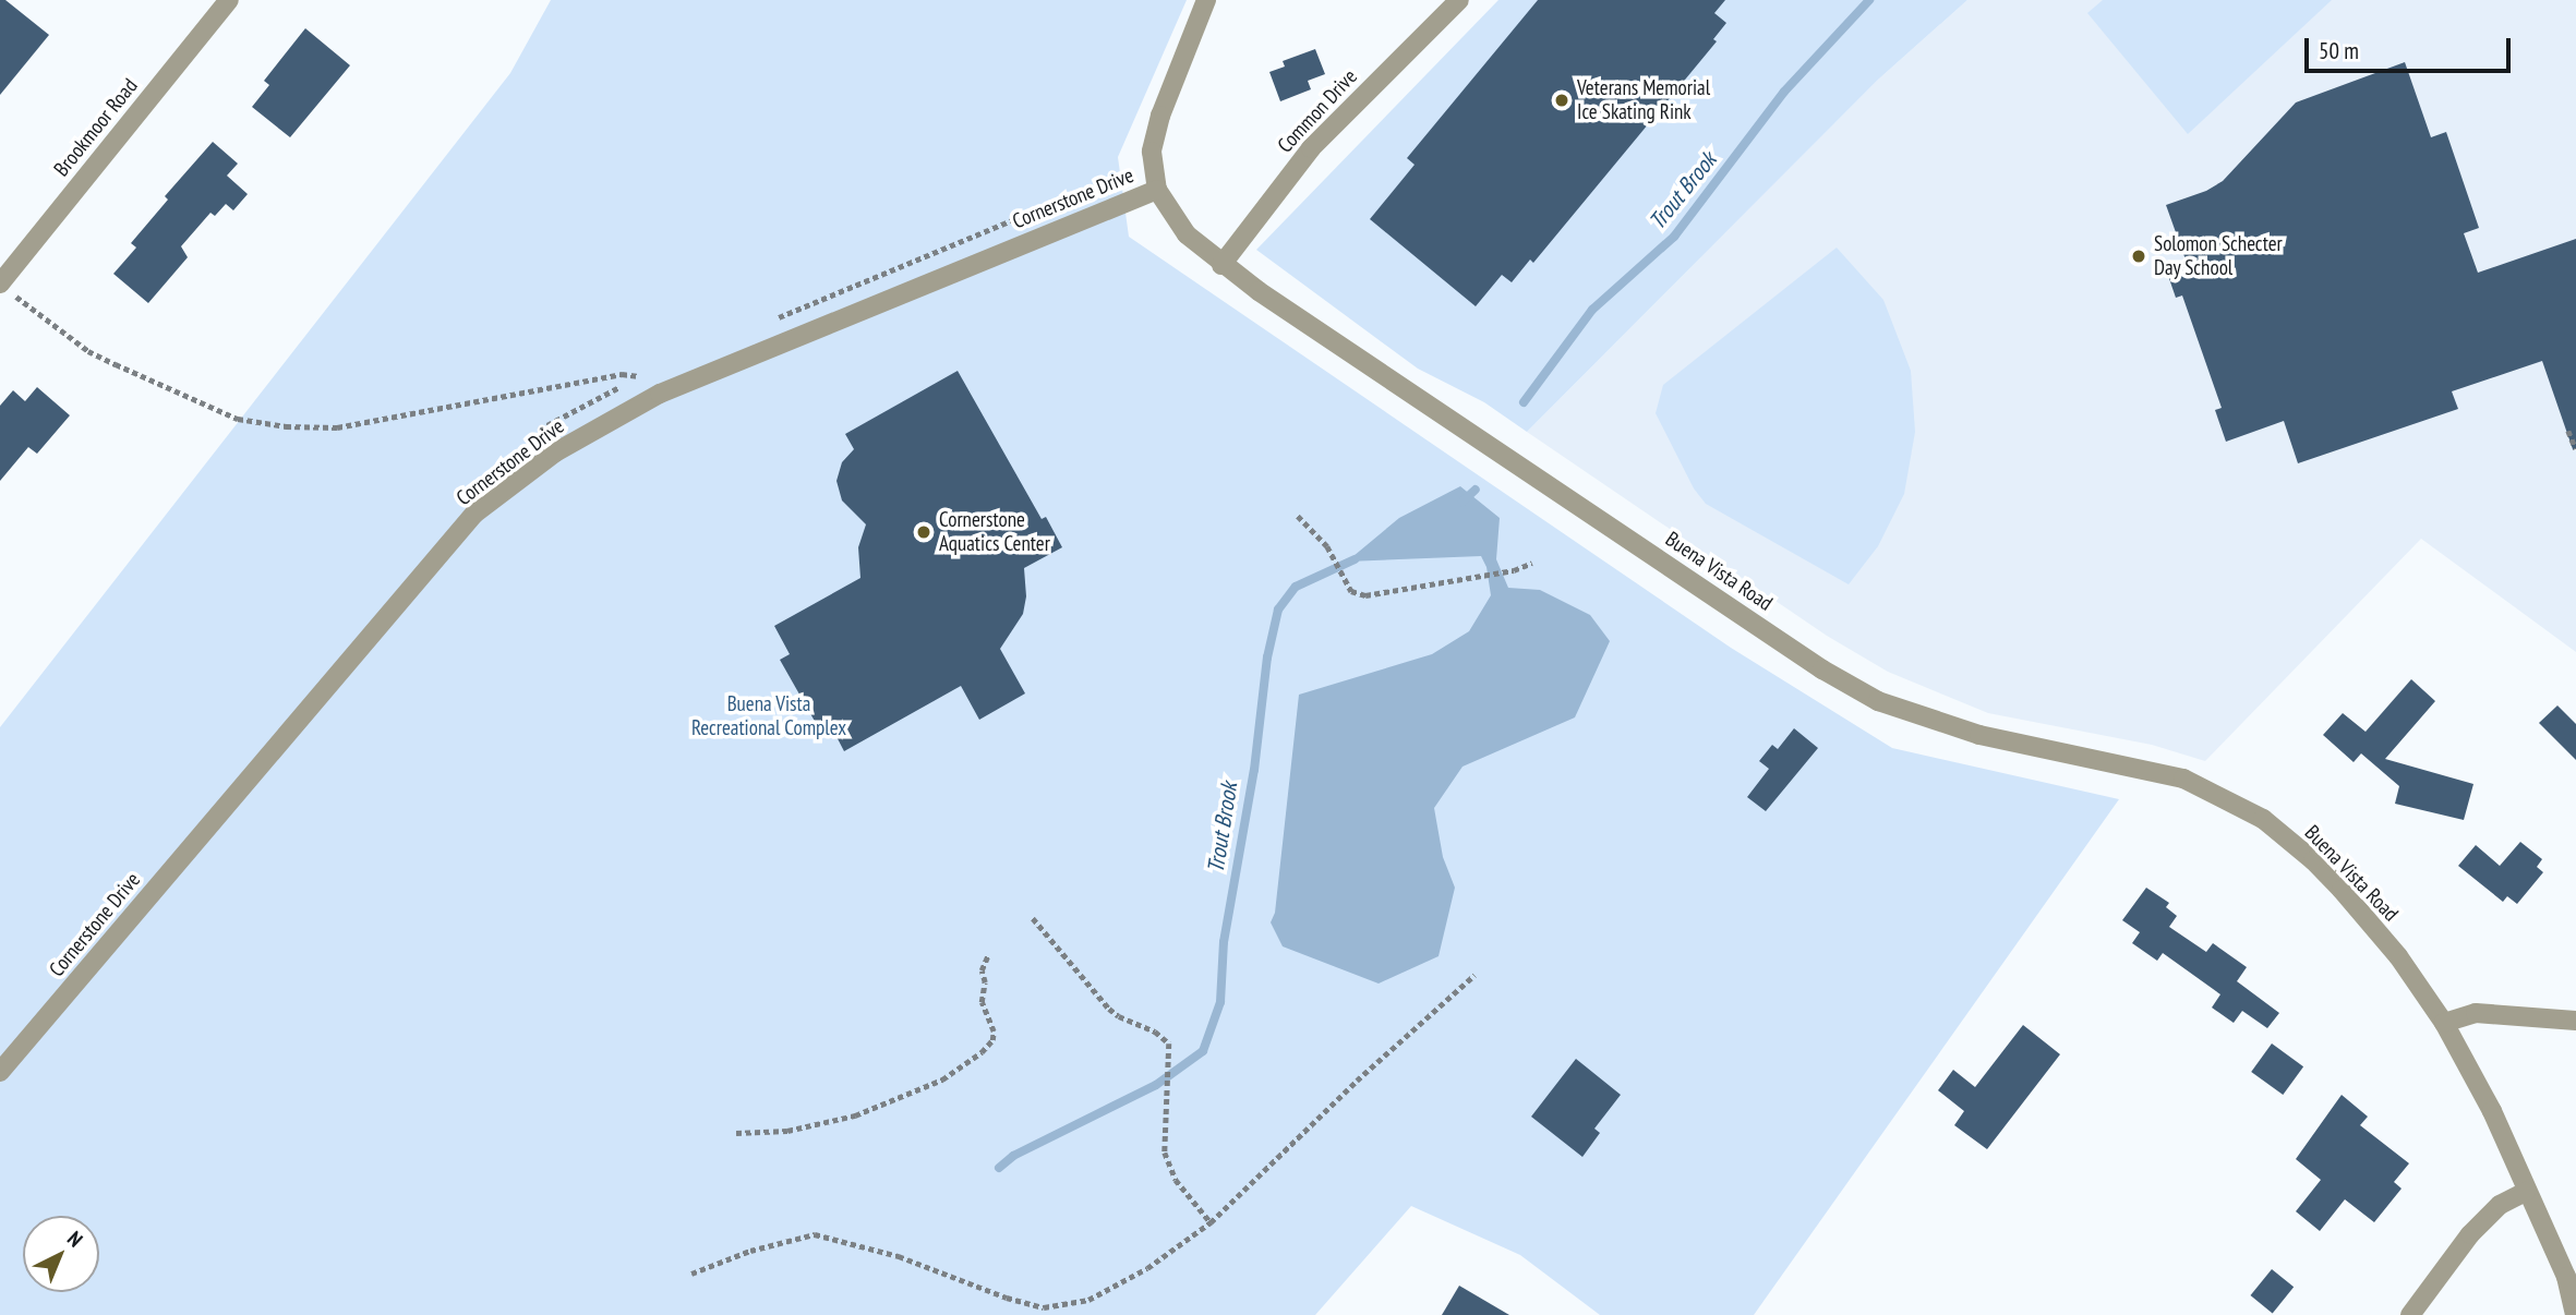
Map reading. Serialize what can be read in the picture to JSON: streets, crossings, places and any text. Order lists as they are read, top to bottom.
{
  "streets": {
    "street": [
      "Common Drive",
      "Brookmoor Road",
      "Cornerstone Drive",
      "Buena Vista Road"
    ]
  },
  "crossings": [
    ["Common Drive", "Buena Vista Road"],
    ["Cornerstone Drive", "Buena Vista Road"]
  ],
  "water": ["Trout Brook"],
  "parks": ["Buena Vista Recreational Complex"],
  "places": ["Veterans Memorial Ice Skating Rink", "Solomon Schecter Day School", "Cornerstone Aquatics Center"],
  "scale_bar": "50 m",
  "north": "top right"
}
